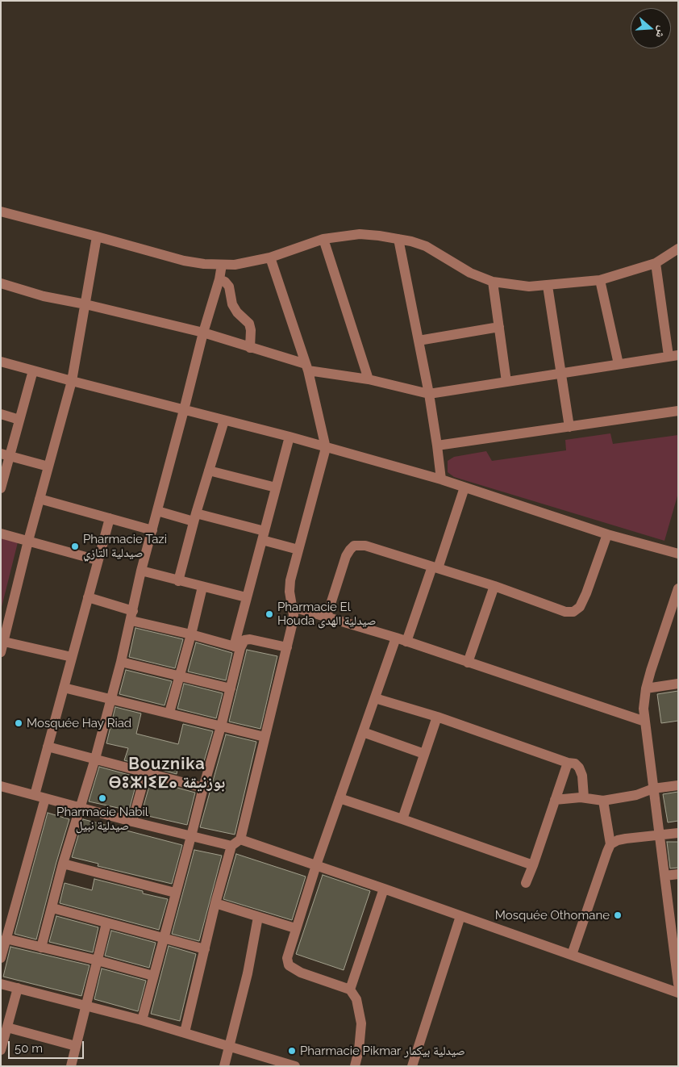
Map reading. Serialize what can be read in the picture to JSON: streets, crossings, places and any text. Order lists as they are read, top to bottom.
{
  "districts": ["Bouznika ⴱⵓⵣⵏⵉⵇⴰ بوزنيقة"],
  "places": [
    "Pharmacie Tazi صيدلية التازي",
    "Pharmacie El Houda صيدلية الهدى",
    "Mosquée Hay Riad",
    "Pharmacie Nabil صيدلية نبيل",
    "Mosquée Othomane",
    "Pharmacie Pikmar صيدلية بيكمار"
  ],
  "scale_bar": "50 m",
  "north": "right"
}
